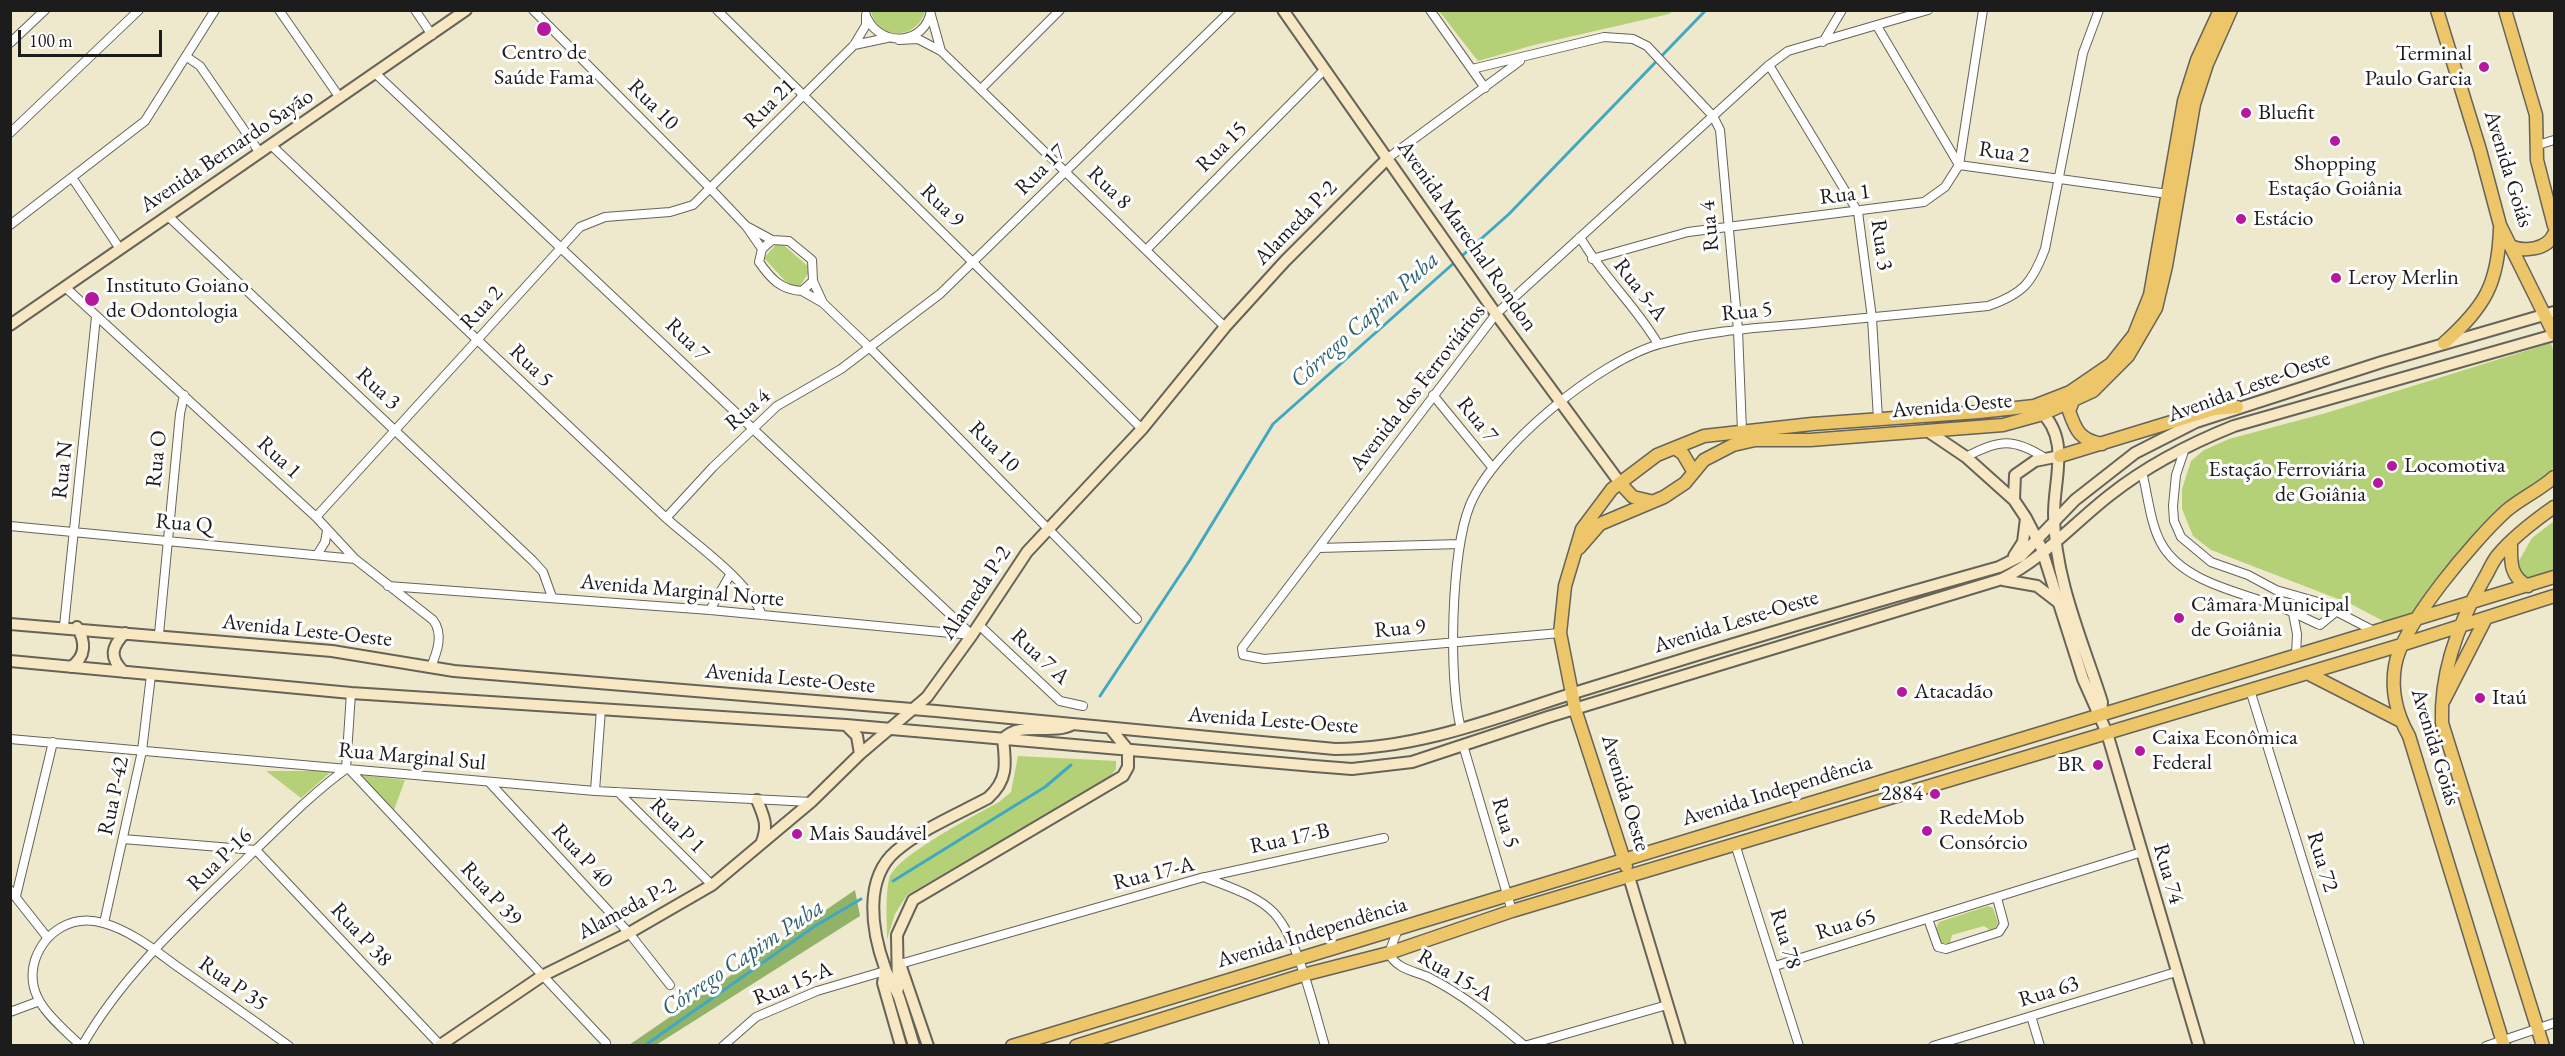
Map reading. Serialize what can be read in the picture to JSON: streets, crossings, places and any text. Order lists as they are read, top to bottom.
{
  "streets": {
    "main road": [
      "Avenida Bernardo Sayão",
      "Avenida Goiás",
      "Alameda P-2",
      "Avenida Marechal Rondon",
      "Avenida Leste-Oeste",
      "Avenida Oeste",
      "Avenida Independência",
      "Rua 74"
    ],
    "street": [
      "Rua 21",
      "Rua 10",
      "Rua 15",
      "Rua 2",
      "Rua 17",
      "Rua 8",
      "Rua 1",
      "Rua 9",
      "Rua 4",
      "Rua 3",
      "Rua 5-A",
      "Rua 5",
      "Rua 7",
      "Avenida dos Ferroviários",
      "Rua O",
      "Rua N",
      "Rua Q",
      "Avenida Marginal Norte",
      "Rua 7 A",
      "Rua Marginal Sul",
      "Rua P-42",
      "Rua P 1",
      "Rua 17-B",
      "Rua P 40",
      "Rua P-16",
      "Rua 72",
      "Rua 17-A",
      "Rua P 39",
      "Rua 65",
      "Rua P 38",
      "Rua 78",
      "Rua 15-A",
      "Rua P 35",
      "Rua 63"
    ]
  },
  "crossings": [
    ["Rua 21", "Rua 10"],
    ["Rua 21", "Rua 2"],
    ["Rua 21", "Rua 9"],
    ["Rua 10", "Rua 2"],
    ["Rua 10", "Rua 17"],
    ["Rua 10", "Alameda P-2"],
    ["Rua 10", "Rua 4"],
    ["Rua 15", "Rua 8"],
    ["Rua 15", "Avenida Marechal Rondon"],
    ["Avenida Bernardo Sayão", "Rua 1"],
    ["Avenida Bernardo Sayão", "Rua 3"],
    ["Avenida Bernardo Sayão", "Rua 5"],
    ["Avenida Bernardo Sayão", "Rua 7"],
    ["Rua 2", "Rua 1"],
    ["Rua 2", "Rua 3"],
    ["Rua 2", "Rua 5"],
    ["Rua 2", "Rua 7"],
    ["Rua 2", "Avenida dos Ferroviários"],
    ["Rua 2", "Avenida Oeste"],
    ["Avenida Goiás", "Avenida Leste-Oeste"],
    ["Avenida Goiás", "Avenida Independência"],
    ["Rua 17", "Rua 8"],
    ["Rua 17", "Rua 9"],
    ["Rua 17", "Rua 4"],
    ["Rua 8", "Alameda P-2"],
    ["Rua 1", "Rua 4"],
    ["Rua 1", "Rua 3"],
    ["Rua 1", "Rua 5-A"],
    ["Rua 1", "Avenida Leste-Oeste"],
    ["Rua 1", "Rua O"],
    ["Rua 1", "Rua N"],
    ["Rua 1", "Rua Q"],
    ["Rua 1", "Avenida Marginal Norte"],
    ["Rua 9", "Alameda P-2"],
    ["Rua 9", "Rua 5"],
    ["Rua 9", "Avenida dos Ferroviários"],
    ["Rua 9", "Avenida Oeste"],
    ["Alameda P-2", "Rua 4"],
    ["Alameda P-2", "Avenida Marechal Rondon"],
    ["Alameda P-2", "Rua 7"],
    ["Alameda P-2", "Avenida Leste-Oeste"],
    ["Alameda P-2", "Avenida Marginal Norte"],
    ["Alameda P-2", "Rua 7 A"],
    ["Alameda P-2", "Rua Marginal Sul"],
    ["Alameda P-2", "Rua P 1"],
    ["Alameda P-2", "Rua P 40"],
    ["Alameda P-2", "Rua P 39"],
    ["Alameda P-2", "Rua P 38"],
    ["Rua 4", "Rua 5"],
    ["Rua 4", "Rua 7"],
    ["Rua 4", "Avenida dos Ferroviários"],
    ["Rua 4", "Avenida Oeste"],
    ["Avenida Marechal Rondon", "Rua 5"],
    ["Avenida Marechal Rondon", "Avenida dos Ferroviários"],
    ["Avenida Marechal Rondon", "Avenida Oeste"],
    ["Rua 3", "Rua 5"],
    ["Rua 3", "Avenida dos Ferroviários"],
    ["Rua 3", "Avenida Oeste"],
    ["Rua 3", "Avenida Marginal Norte"],
    ["Rua 5-A", "Rua 5"],
    ["Rua 5", "Rua 7"],
    ["Rua 5", "Avenida Leste-Oeste"],
    ["Rua 5", "Avenida Marginal Norte"],
    ["Rua 5", "Avenida Independência"],
    ["Rua 7", "Avenida dos Ferroviários"],
    ["Rua 7", "Avenida Marginal Norte"],
    ["Avenida Leste-Oeste", "Avenida Oeste"],
    ["Avenida Leste-Oeste", "Rua O"],
    ["Avenida Leste-Oeste", "Rua N"],
    ["Avenida Leste-Oeste", "Rua P-42"],
    ["Avenida Leste-Oeste", "Rua 74"],
    ["Avenida Oeste", "Avenida Independência"],
    ["Avenida Oeste", "Rua 74"],
    ["Rua O", "Rua Q"],
    ["Rua N", "Rua Q"],
    ["Rua Marginal Sul", "Rua P-42"],
    ["Rua Marginal Sul", "Rua P 1"],
    ["Rua Marginal Sul", "Rua P 40"],
    ["Rua Marginal Sul", "Rua P-16"],
    ["Rua Marginal Sul", "Rua P 39"],
    ["Avenida Independência", "Rua 72"],
    ["Avenida Independência", "Rua 17-A"],
    ["Avenida Independência", "Rua 74"],
    ["Avenida Independência", "Rua 78"],
    ["Avenida Independência", "Rua 15-A"],
    ["Rua P-42", "Rua P 35"],
    ["Rua 17-B", "Rua 17-A"],
    ["Rua P-16", "Rua P 39"],
    ["Rua P-16", "Rua P 38"],
    ["Rua P-16", "Rua P 35"],
    ["Rua 74", "Rua 65"],
    ["Rua 74", "Rua 63"],
    ["Rua 65", "Rua 78"]
  ],
  "water": ["Córrego Capim Puba"],
  "places": [
    "Centro de Saúde Fama",
    "Terminal Paulo Garcia",
    "Bluefit",
    "Shopping Estação Goiânia",
    "Estácio",
    "Leroy Merlin",
    "Instituto Goiano de Odontologia",
    "Locomotiva",
    "Estação Ferroviária de Goiânia",
    "Câmara Municipal de Goiânia",
    "Atacadão",
    "Itaú",
    "Caixa Econômica Federal",
    "BR",
    "2884",
    "RedeMob Consórcio",
    "Mais Saudável"
  ],
  "scale_bar": "100 m"
}
